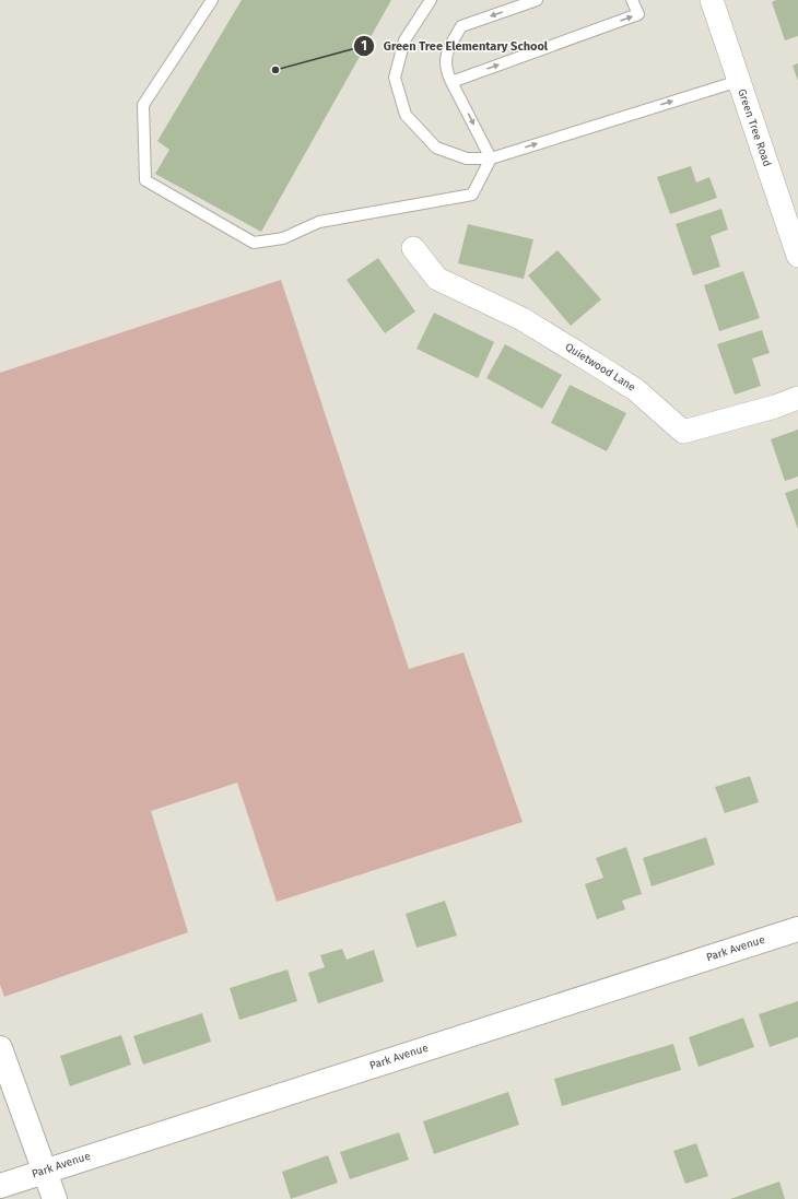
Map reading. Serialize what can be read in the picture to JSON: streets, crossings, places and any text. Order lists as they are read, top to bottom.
{
  "streets": {
    "street": ["Green Tree Road", "Quietwood Lane", "Park Avenue"]
  },
  "places": ["Green Tree Elementary School"]
}
